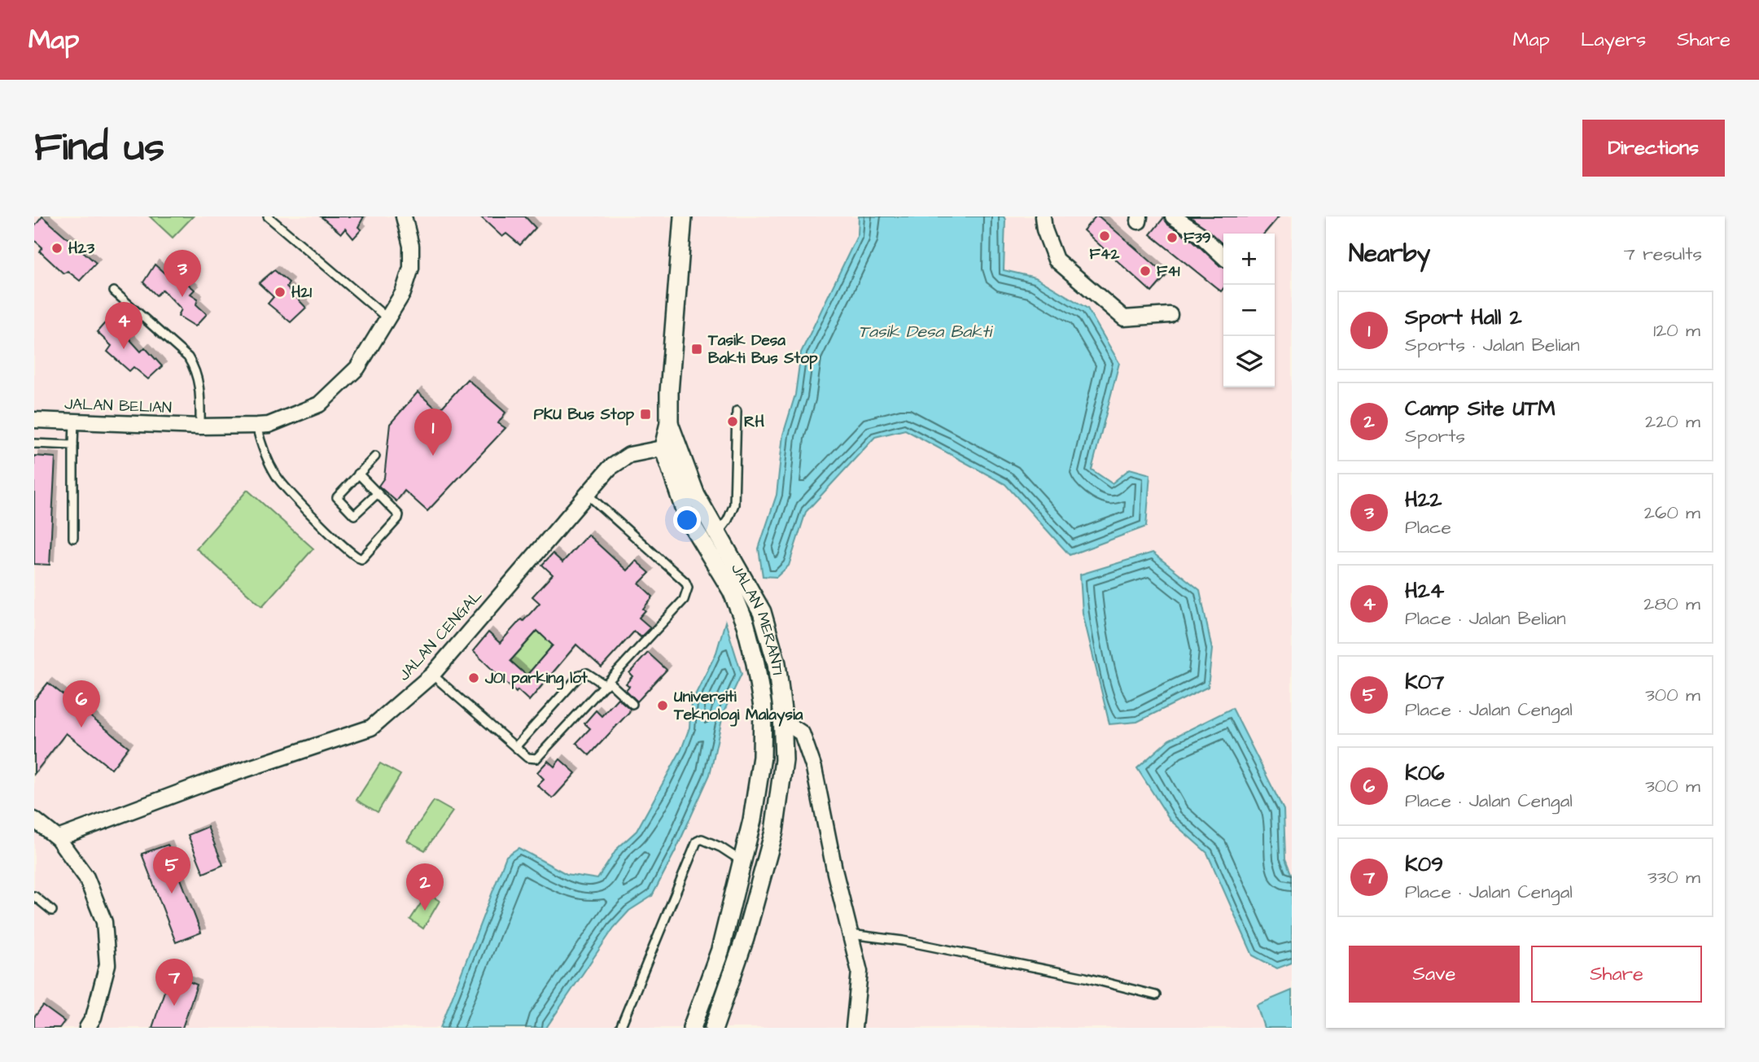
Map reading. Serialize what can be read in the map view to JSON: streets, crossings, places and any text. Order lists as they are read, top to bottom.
{
  "streets": {
    "street": ["JALAN BELIAN", "JALAN MERANTI", "JALAN CENGAL"]
  },
  "crossings": [
    ["JALAN MERANTI", "JALAN CENGAL"]
  ],
  "water": ["Tasik Desa Bakti"],
  "places": {
    "other": [
      "F42",
      "F39",
      "H23",
      "F41",
      "H21",
      "RH",
      "J01 parking lot",
      "Universiti Teknologi Malaysia"
    ],
    "transit": ["Tasik Desa Bakti Bus Stop", "PKU Bus Stop"]
  },
  "page": {
    "header": "Map",
    "nav": ["Map", "Layers", "Share"],
    "buttons": [
      "Directions",
      ["Save", "Share"]
    ],
    "title": "Find us",
    "heading": ["Nearby", "7 results"],
    "map_buttons": ["+", "−"],
    "pins": [
      "3",
      "4",
      "1",
      "6",
      "5",
      "2",
      "7"
    ],
    "list": [
      {
        "mark": "1",
        "name": "Sport Hall 2",
        "note": "Sports · Jalan Belian",
        "value": "120 m"
      },
      {
        "mark": "2",
        "name": "Camp Site UTM",
        "note": "Sports",
        "value": "220 m"
      },
      {
        "mark": "3",
        "name": "H22",
        "note": "Place",
        "value": "260 m"
      },
      {
        "mark": "4",
        "name": "H24",
        "note": "Place · Jalan Belian",
        "value": "280 m"
      },
      {
        "mark": "5",
        "name": "K07",
        "note": "Place · Jalan Cengal",
        "value": "300 m"
      },
      {
        "mark": "6",
        "name": "K06",
        "note": "Place · Jalan Cengal",
        "value": "300 m"
      },
      {
        "mark": "7",
        "name": "K09",
        "note": "Place · Jalan Cengal",
        "value": "330 m"
      }
    ]
  }
}
